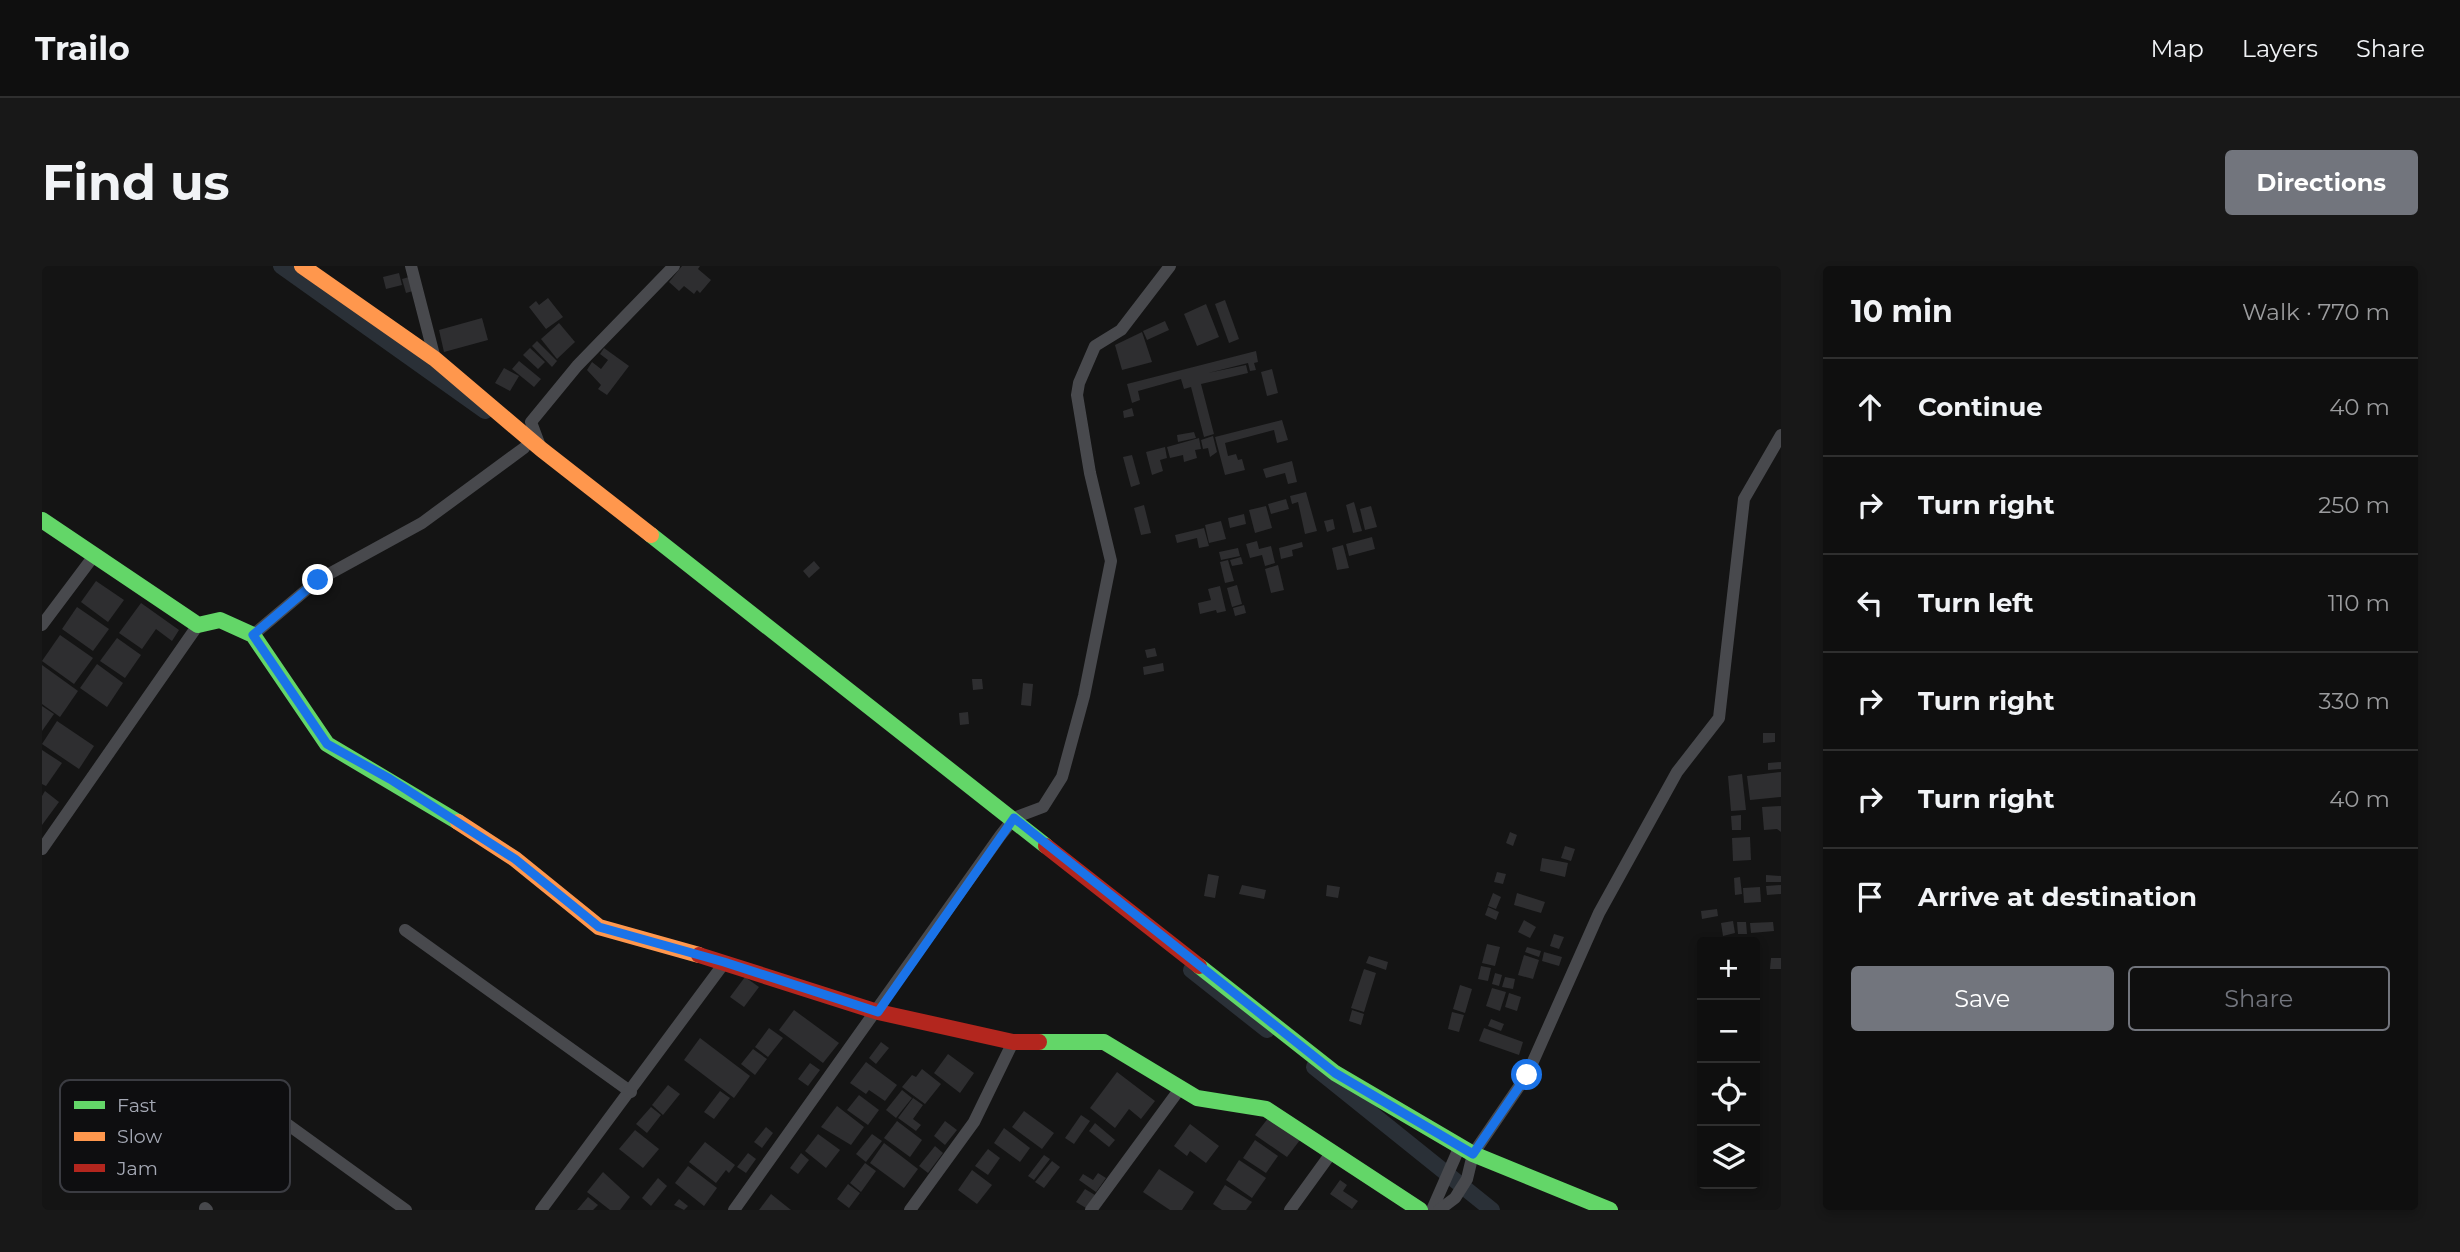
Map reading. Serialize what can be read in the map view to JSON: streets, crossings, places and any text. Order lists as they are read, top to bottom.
{
  "legend": ["Fast", "Slow", "Jam"],
  "page": {
    "header": "Trailo",
    "nav": ["Map", "Layers", "Share"],
    "buttons": [
      "Directions",
      ["Save", "Share"]
    ],
    "title": "Find us",
    "heading": ["10 min", "Walk · 770 m"],
    "list": [
      ["Continue", "40 m"],
      ["Turn right", "250 m"],
      ["Turn left", "110 m"],
      ["Turn right", "330 m"],
      ["Turn right", "40 m"],
      "Arrive at destination"
    ],
    "map_buttons": ["+", "−"]
  }
}
